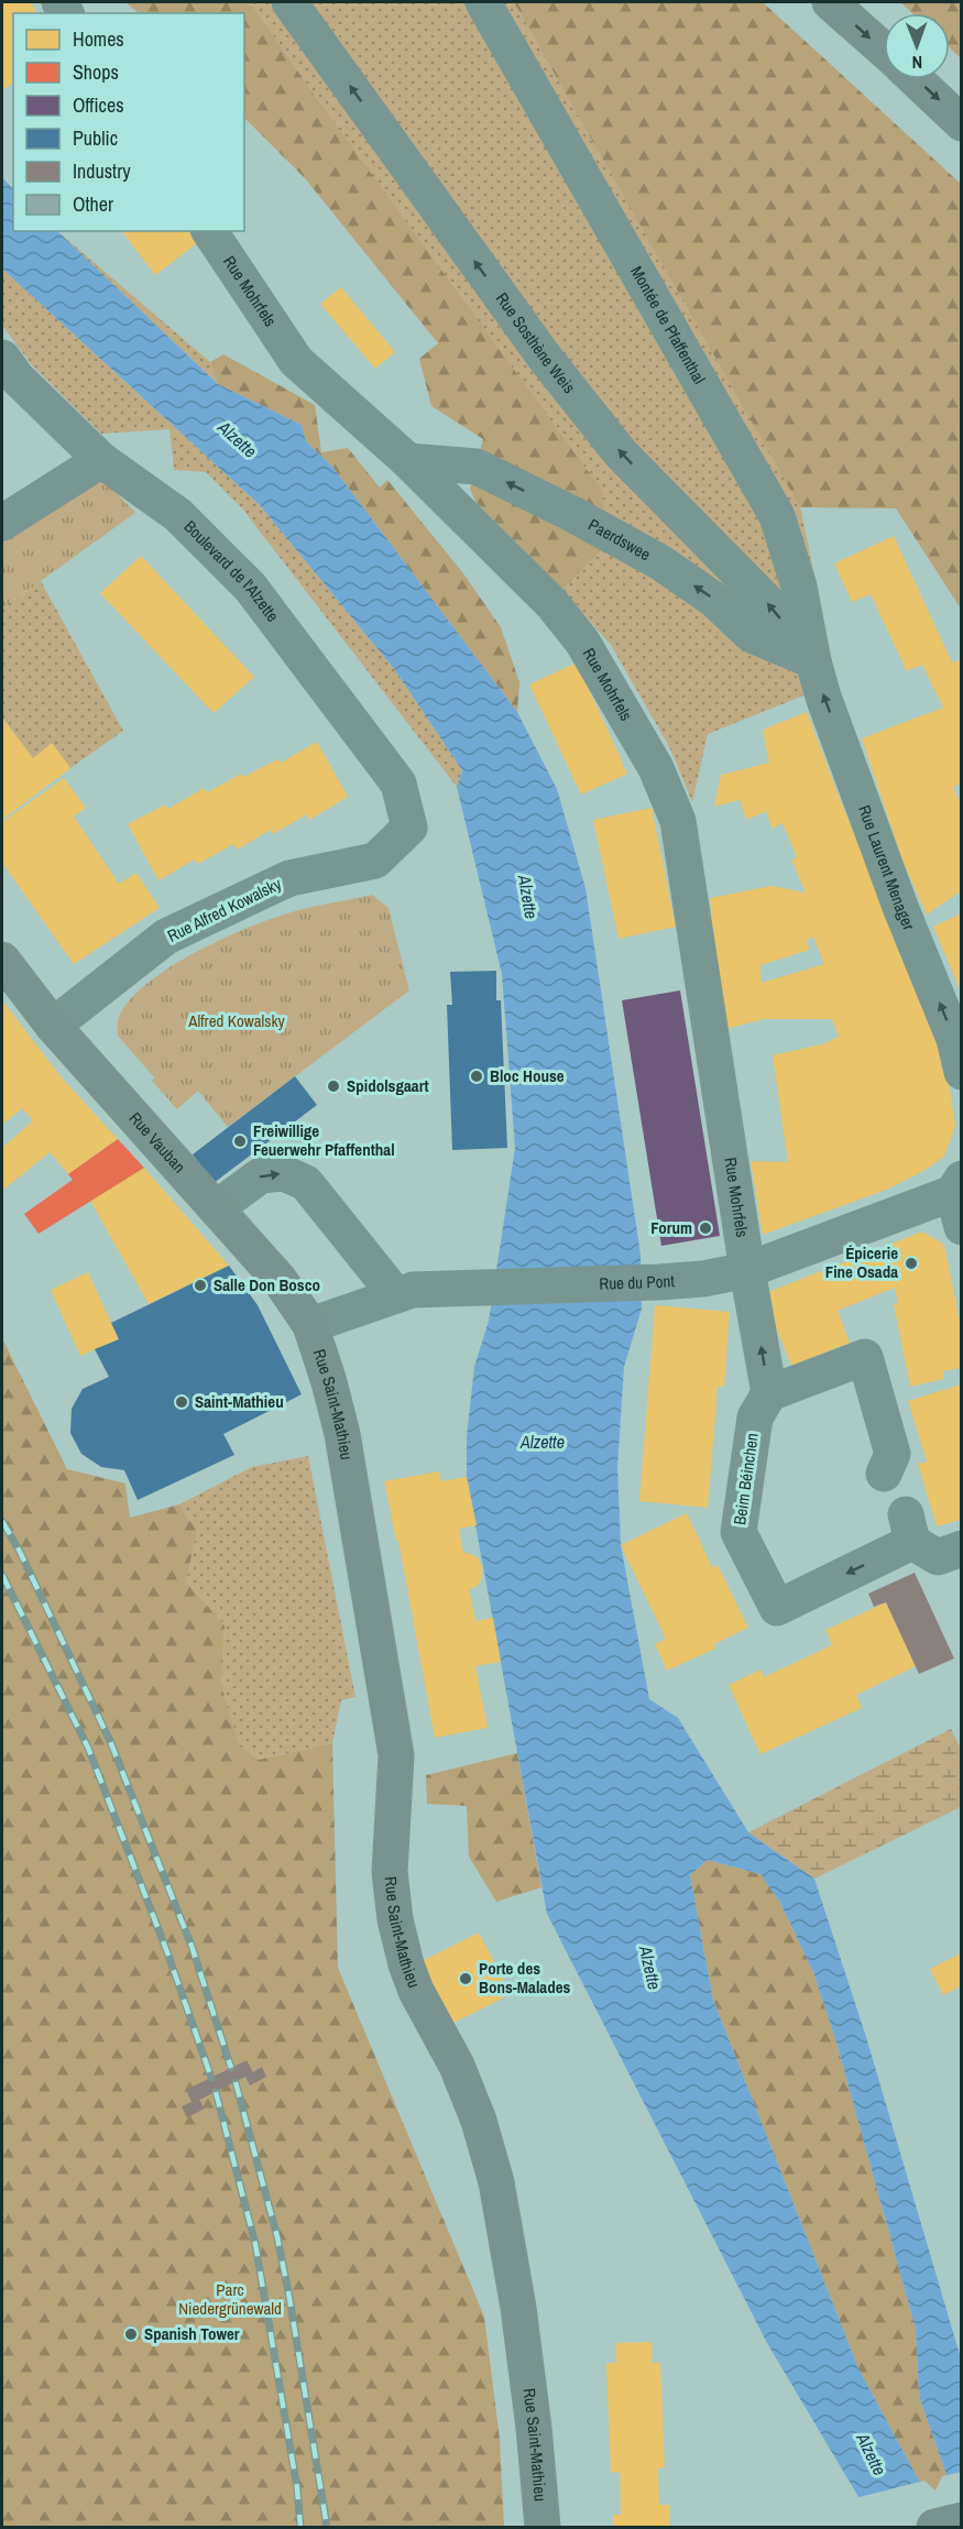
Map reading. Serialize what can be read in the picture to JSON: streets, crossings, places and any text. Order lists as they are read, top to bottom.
{
  "streets": {
    "main road": ["Rue Vauban", "Rue Saint-Mathieu"],
    "street": [
      "Rue Mohrfels",
      "Montée de Pfaffenthal",
      "Rue Sosthène Weis",
      "Paerdswee",
      "Boulevard de l'Alzette",
      "Rue Laurent Menager",
      "Rue Alfred Kowalsky",
      "Rue du Pont",
      "Beim Béinchen"
    ]
  },
  "crossings": [
    ["Rue Mohrfels", "Paerdswee"],
    ["Rue Mohrfels", "Rue du Pont"],
    ["Montée de Pfaffenthal", "Rue Sosthène Weis"],
    ["Montée de Pfaffenthal", "Paerdswee"],
    ["Montée de Pfaffenthal", "Rue Laurent Menager"],
    ["Rue Sosthène Weis", "Paerdswee"],
    ["Rue Sosthène Weis", "Rue Laurent Menager"],
    ["Paerdswee", "Rue Laurent Menager"],
    ["Boulevard de l'Alzette", "Rue Alfred Kowalsky"],
    ["Rue Alfred Kowalsky", "Rue Vauban"],
    ["Rue Vauban", "Rue du Pont"],
    ["Rue Vauban", "Rue Saint-Mathieu"],
    ["Rue du Pont", "Rue Saint-Mathieu"]
  ],
  "one_way": ["Rue Sosthène Weis", "Paerdswee", "Rue Laurent Menager"],
  "water": ["Alzette"],
  "parks": ["Alfred Kowalsky", "Parc Niedergrünewald"],
  "places": [
    "Bloc House",
    "Spidolsgaart",
    "Freiwillige Feuerwehr Pfaffenthal",
    "Forum",
    "Épicerie Fine Osada",
    "Salle Don Bosco",
    "Saint-Mathieu",
    "Porte des Bons-Malades",
    "Spanish Tower"
  ],
  "legend": [
    "Homes",
    "Shops",
    "Offices",
    "Public",
    "Industry",
    "Other"
  ],
  "north": "bottom"
}
